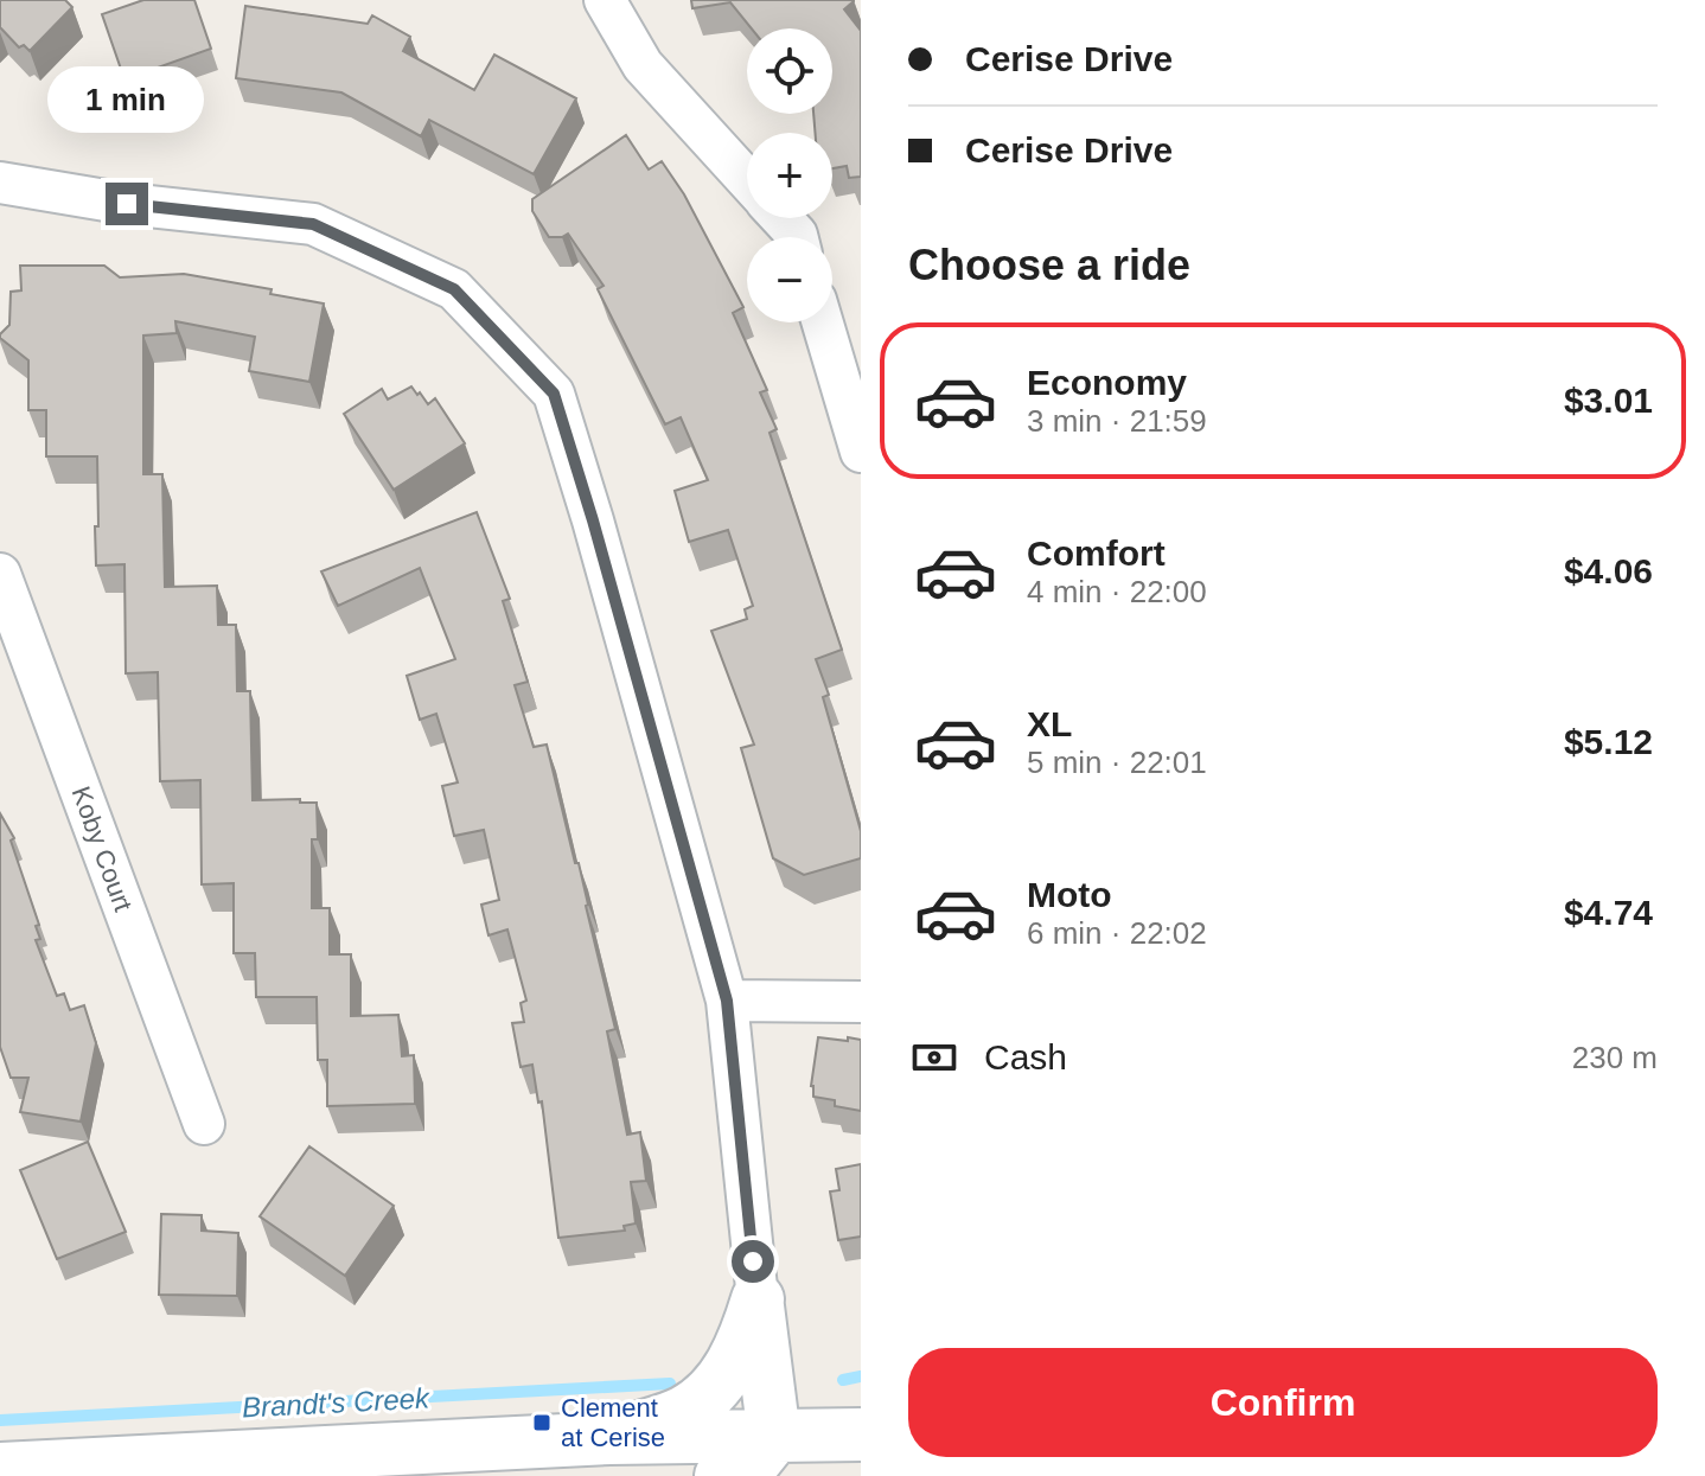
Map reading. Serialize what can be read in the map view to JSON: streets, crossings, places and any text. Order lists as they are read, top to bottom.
{
  "streets": {
    "street": ["Koby Court"]
  },
  "water": ["Brandt's Creek"],
  "places": {
    "transit": ["Clement at Cerise"]
  },
  "page": {
    "banner": ["Cerise Drive", "Cerise Drive"],
    "map_buttons": ["+", "−"],
    "bubble": "1 min",
    "heading": "Choose a ride",
    "list": [
      {
        "name": "Economy",
        "note": "3 min · 21:59",
        "value": "$3.01"
      },
      {
        "name": "Comfort",
        "note": "4 min · 22:00",
        "value": "$4.06"
      },
      {
        "name": "XL",
        "note": "5 min · 22:01",
        "value": "$5.12"
      },
      {
        "name": "Moto",
        "note": "6 min · 22:02",
        "value": "$4.74"
      }
    ],
    "pay": ["Cash", "230 m"],
    "buttons": "Confirm"
  }
}
